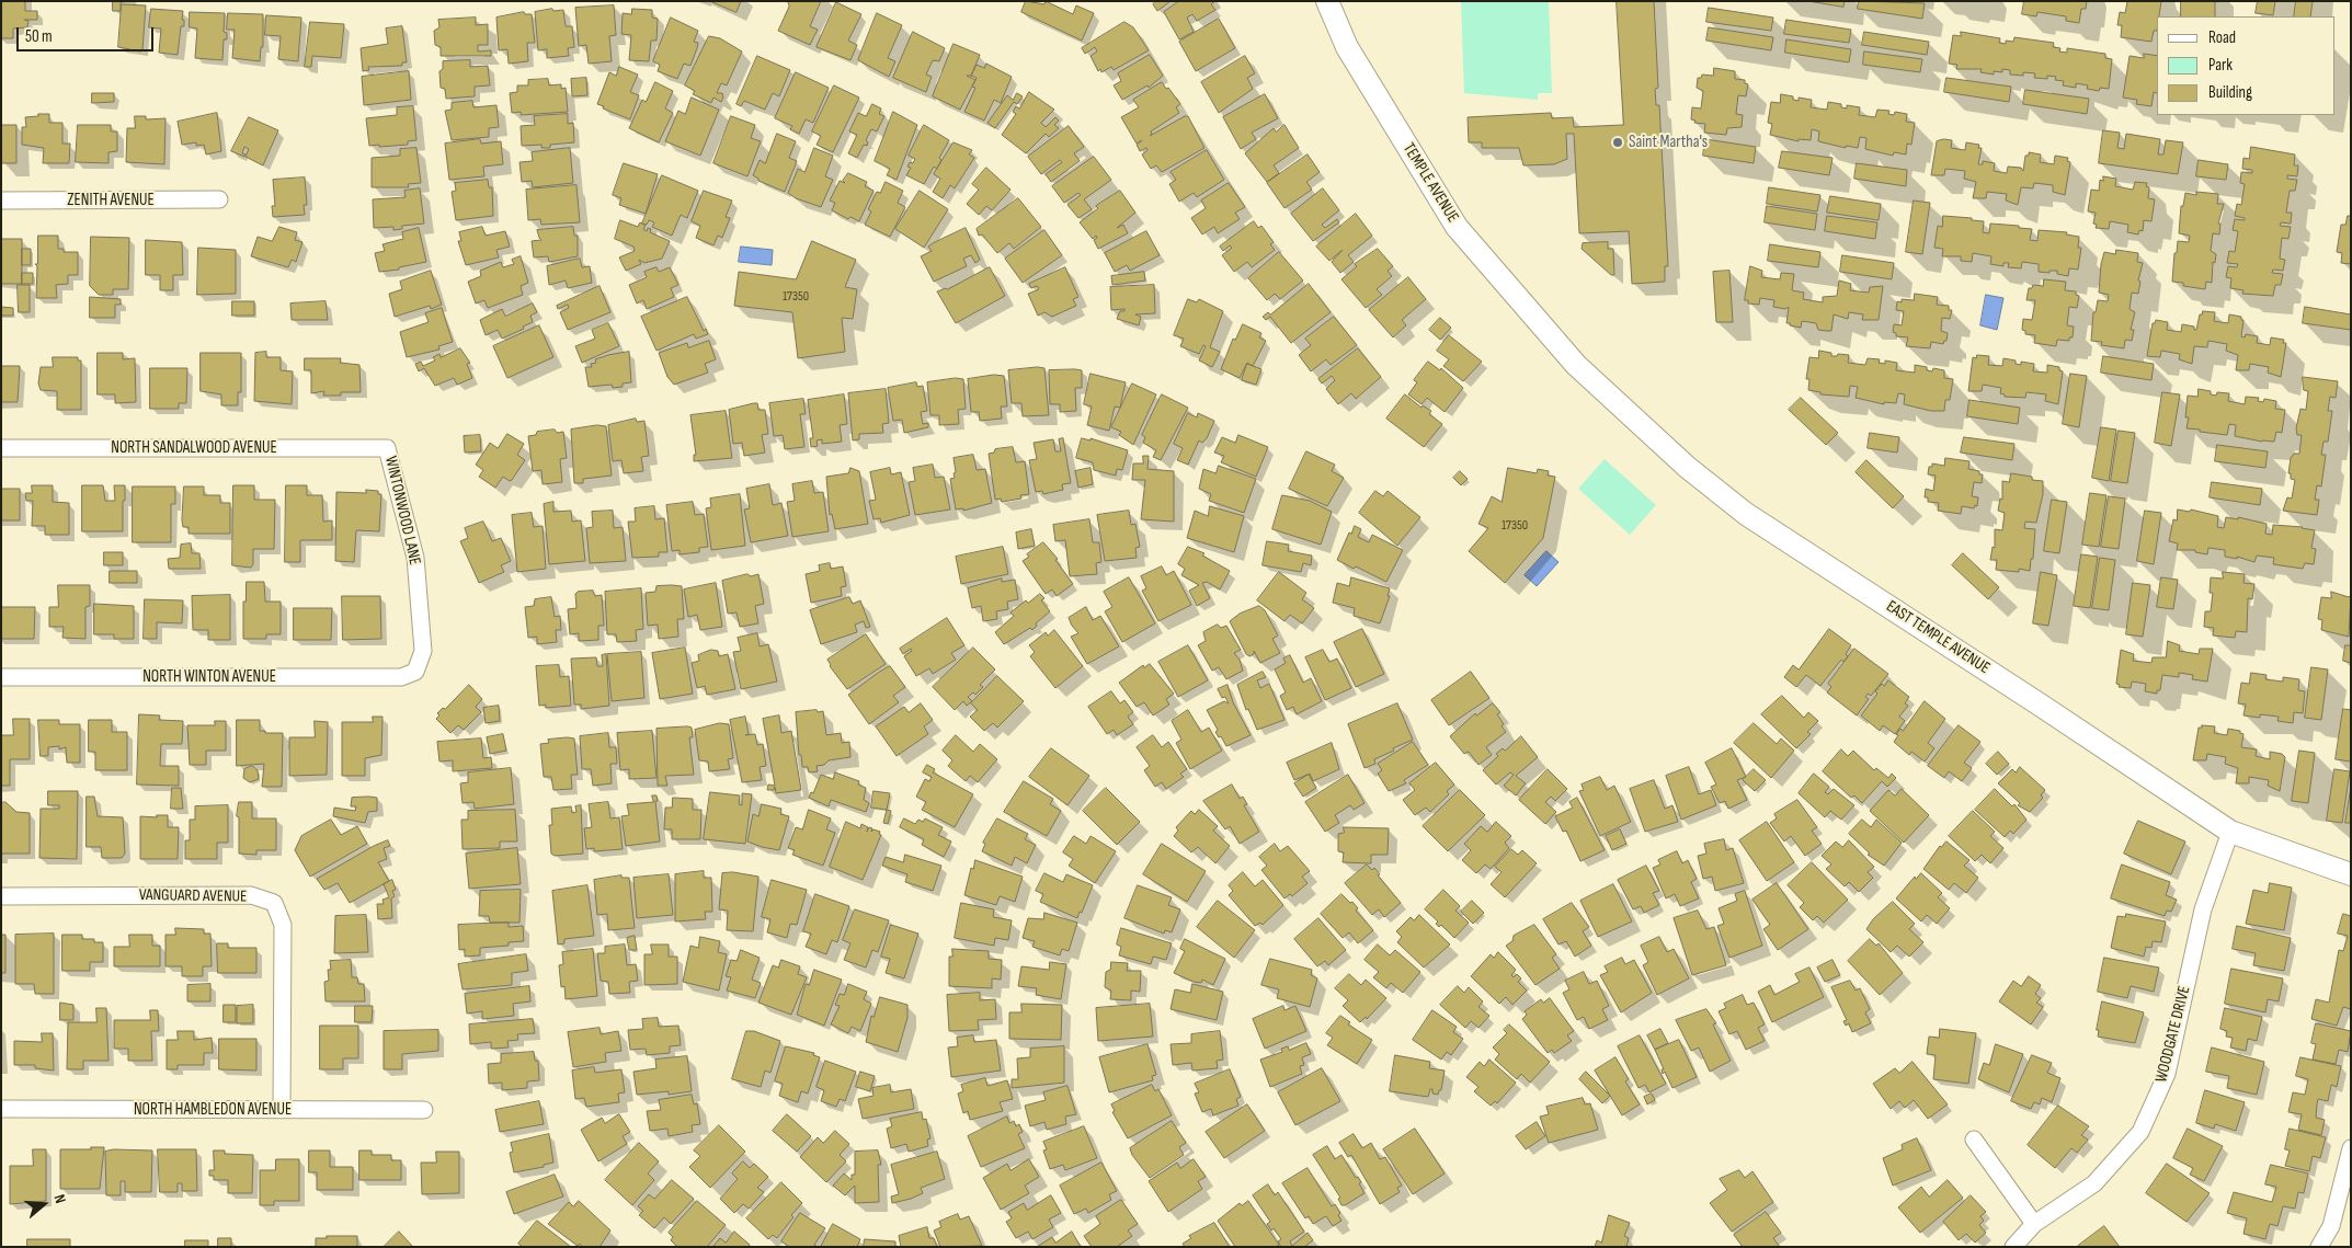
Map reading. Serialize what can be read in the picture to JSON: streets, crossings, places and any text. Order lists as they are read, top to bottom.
{
  "streets": {
    "main road": ["TEMPLE AVENUE", "EAST TEMPLE AVENUE"],
    "street": [
      "ZENITH AVENUE",
      "NORTH SANDALWOOD AVENUE",
      "WINTONWOOD LANE",
      "NORTH WINTON AVENUE",
      "VANGUARD AVENUE",
      "WOODGATE DRIVE",
      "NORTH HAMBLEDON AVENUE"
    ]
  },
  "crossings": [
    ["TEMPLE AVENUE", "EAST TEMPLE AVENUE"],
    ["NORTH SANDALWOOD AVENUE", "WINTONWOOD LANE"],
    ["WINTONWOOD LANE", "NORTH WINTON AVENUE"],
    ["EAST TEMPLE AVENUE", "WOODGATE DRIVE"],
    ["VANGUARD AVENUE", "NORTH HAMBLEDON AVENUE"]
  ],
  "places": ["Saint Martha's"],
  "house_numbers": ["17350", "17350"],
  "legend": ["Road", "Park", "Building"],
  "scale_bar": "50 m",
  "north": "right"
}
